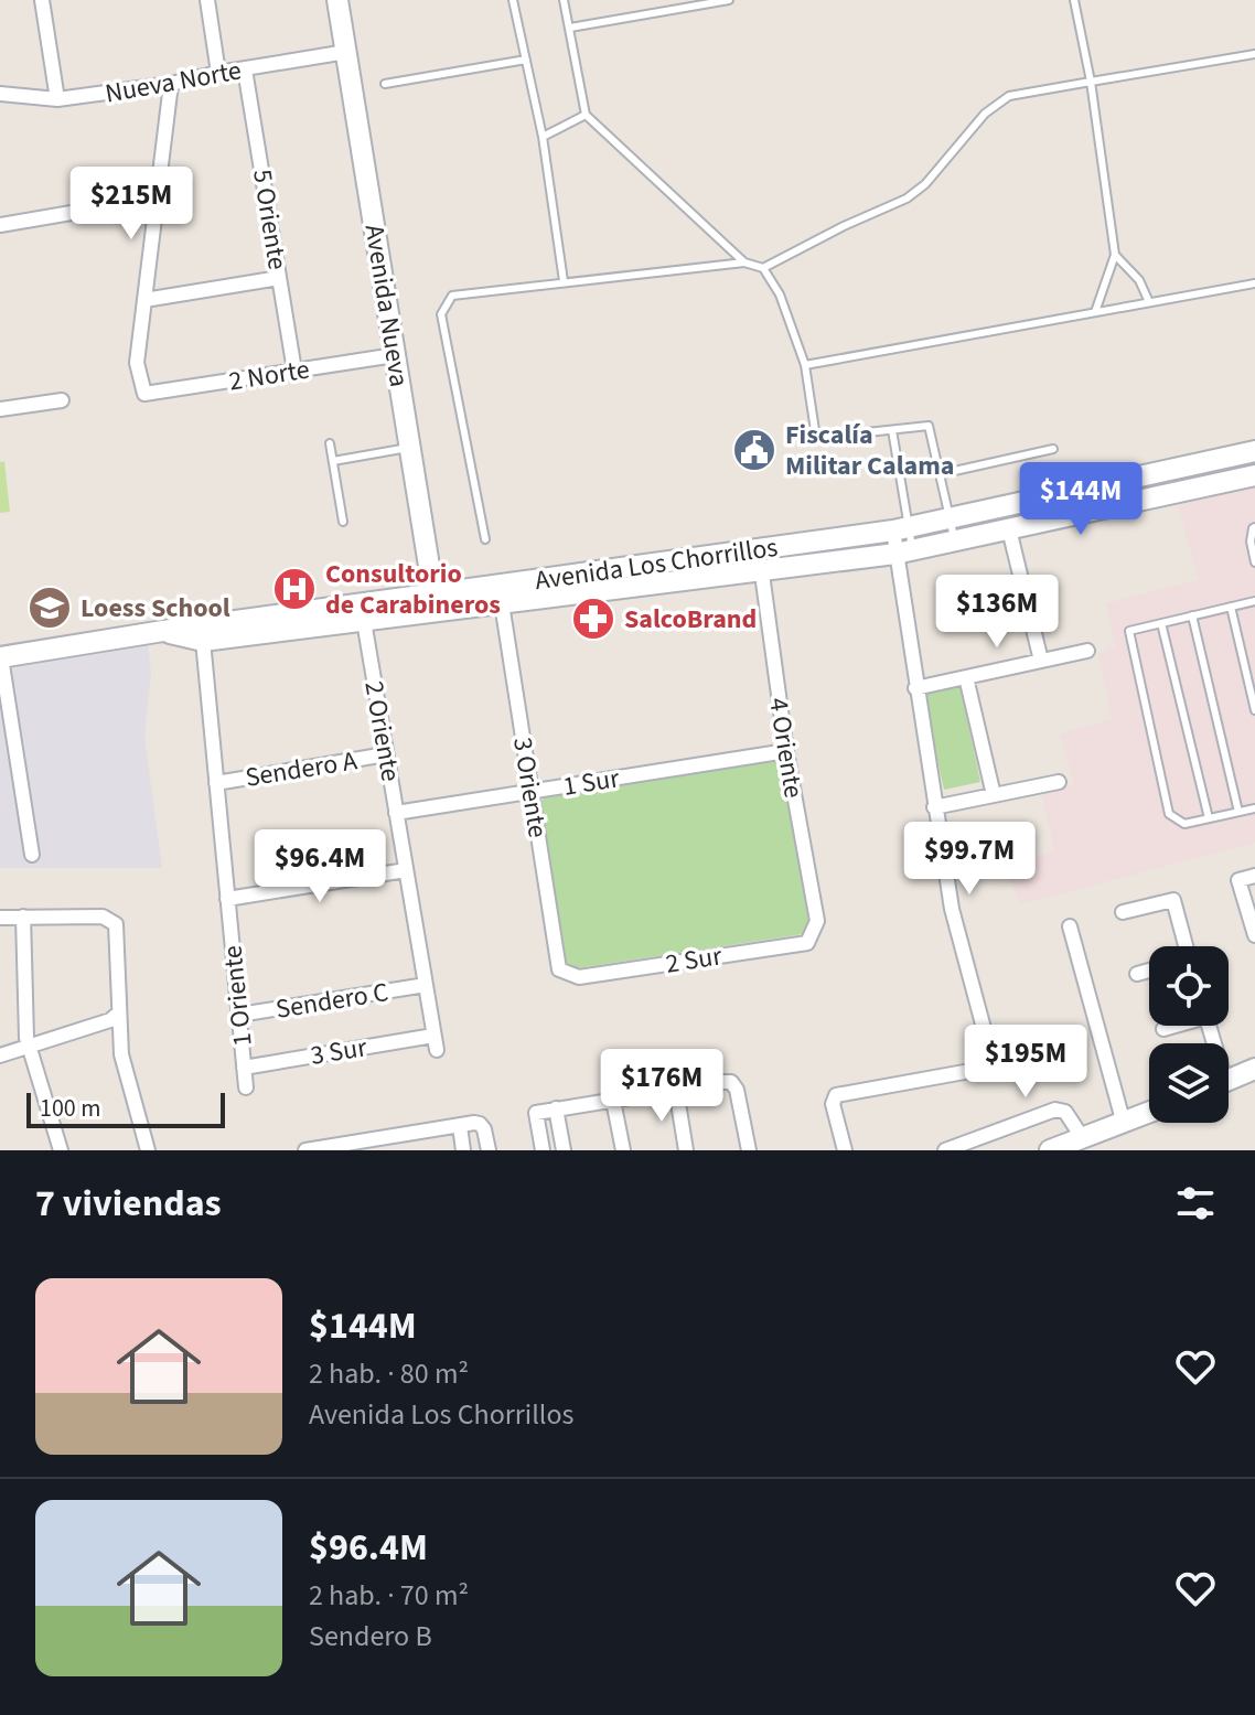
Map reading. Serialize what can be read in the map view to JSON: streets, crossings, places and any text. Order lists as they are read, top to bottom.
{
  "streets": {
    "street": [
      "Nueva Norte",
      "5 Oriente",
      "Avenida Nueva",
      "2 Norte",
      "Avenida Los Chorrillos",
      "2 Oriente",
      "4 Oriente",
      "Sendero A",
      "1 Sur",
      "3 Oriente",
      "2 Sur",
      "1 Oriente",
      "Sendero C",
      "3 Sur"
    ]
  },
  "crossings": [
    ["Nueva Norte", "5 Oriente"],
    ["Nueva Norte", "Avenida Nueva"],
    ["5 Oriente", "2 Norte"],
    ["Avenida Nueva", "2 Norte"],
    ["Avenida Nueva", "Avenida Los Chorrillos"],
    ["Avenida Los Chorrillos", "2 Oriente"],
    ["Avenida Los Chorrillos", "4 Oriente"],
    ["Avenida Los Chorrillos", "3 Oriente"],
    ["Avenida Los Chorrillos", "1 Oriente"],
    ["2 Oriente", "Sendero A"],
    ["2 Oriente", "1 Sur"],
    ["2 Oriente", "Sendero C"],
    ["2 Oriente", "3 Sur"],
    ["4 Oriente", "1 Sur"],
    ["4 Oriente", "2 Sur"],
    ["Sendero A", "1 Oriente"],
    ["1 Sur", "3 Oriente"],
    ["3 Oriente", "2 Sur"],
    ["1 Oriente", "Sendero C"],
    ["1 Oriente", "3 Sur"]
  ],
  "places": {
    "public building": ["Fiscalía Militar Calama"],
    "hospital": ["Consultorio de Carabineros"],
    "school or university": ["Loess School"],
    "pharmacy": ["SalcoBrand"]
  },
  "scale_bar": "100 m",
  "page": {
    "price": [
      "$215M",
      "$144M",
      "$136M",
      "$99.7M",
      "$96.4M",
      "$195M",
      "$176M"
    ],
    "scale": "100 m",
    "heading": "7 viviendas",
    "list": [
      {
        "name": "$144M",
        "note": "2 hab. · 80 m² · Avenida Los Chorrillos"
      },
      {
        "name": "$96.4M",
        "note": "2 hab. · 70 m² · Sendero B"
      }
    ]
  }
}
